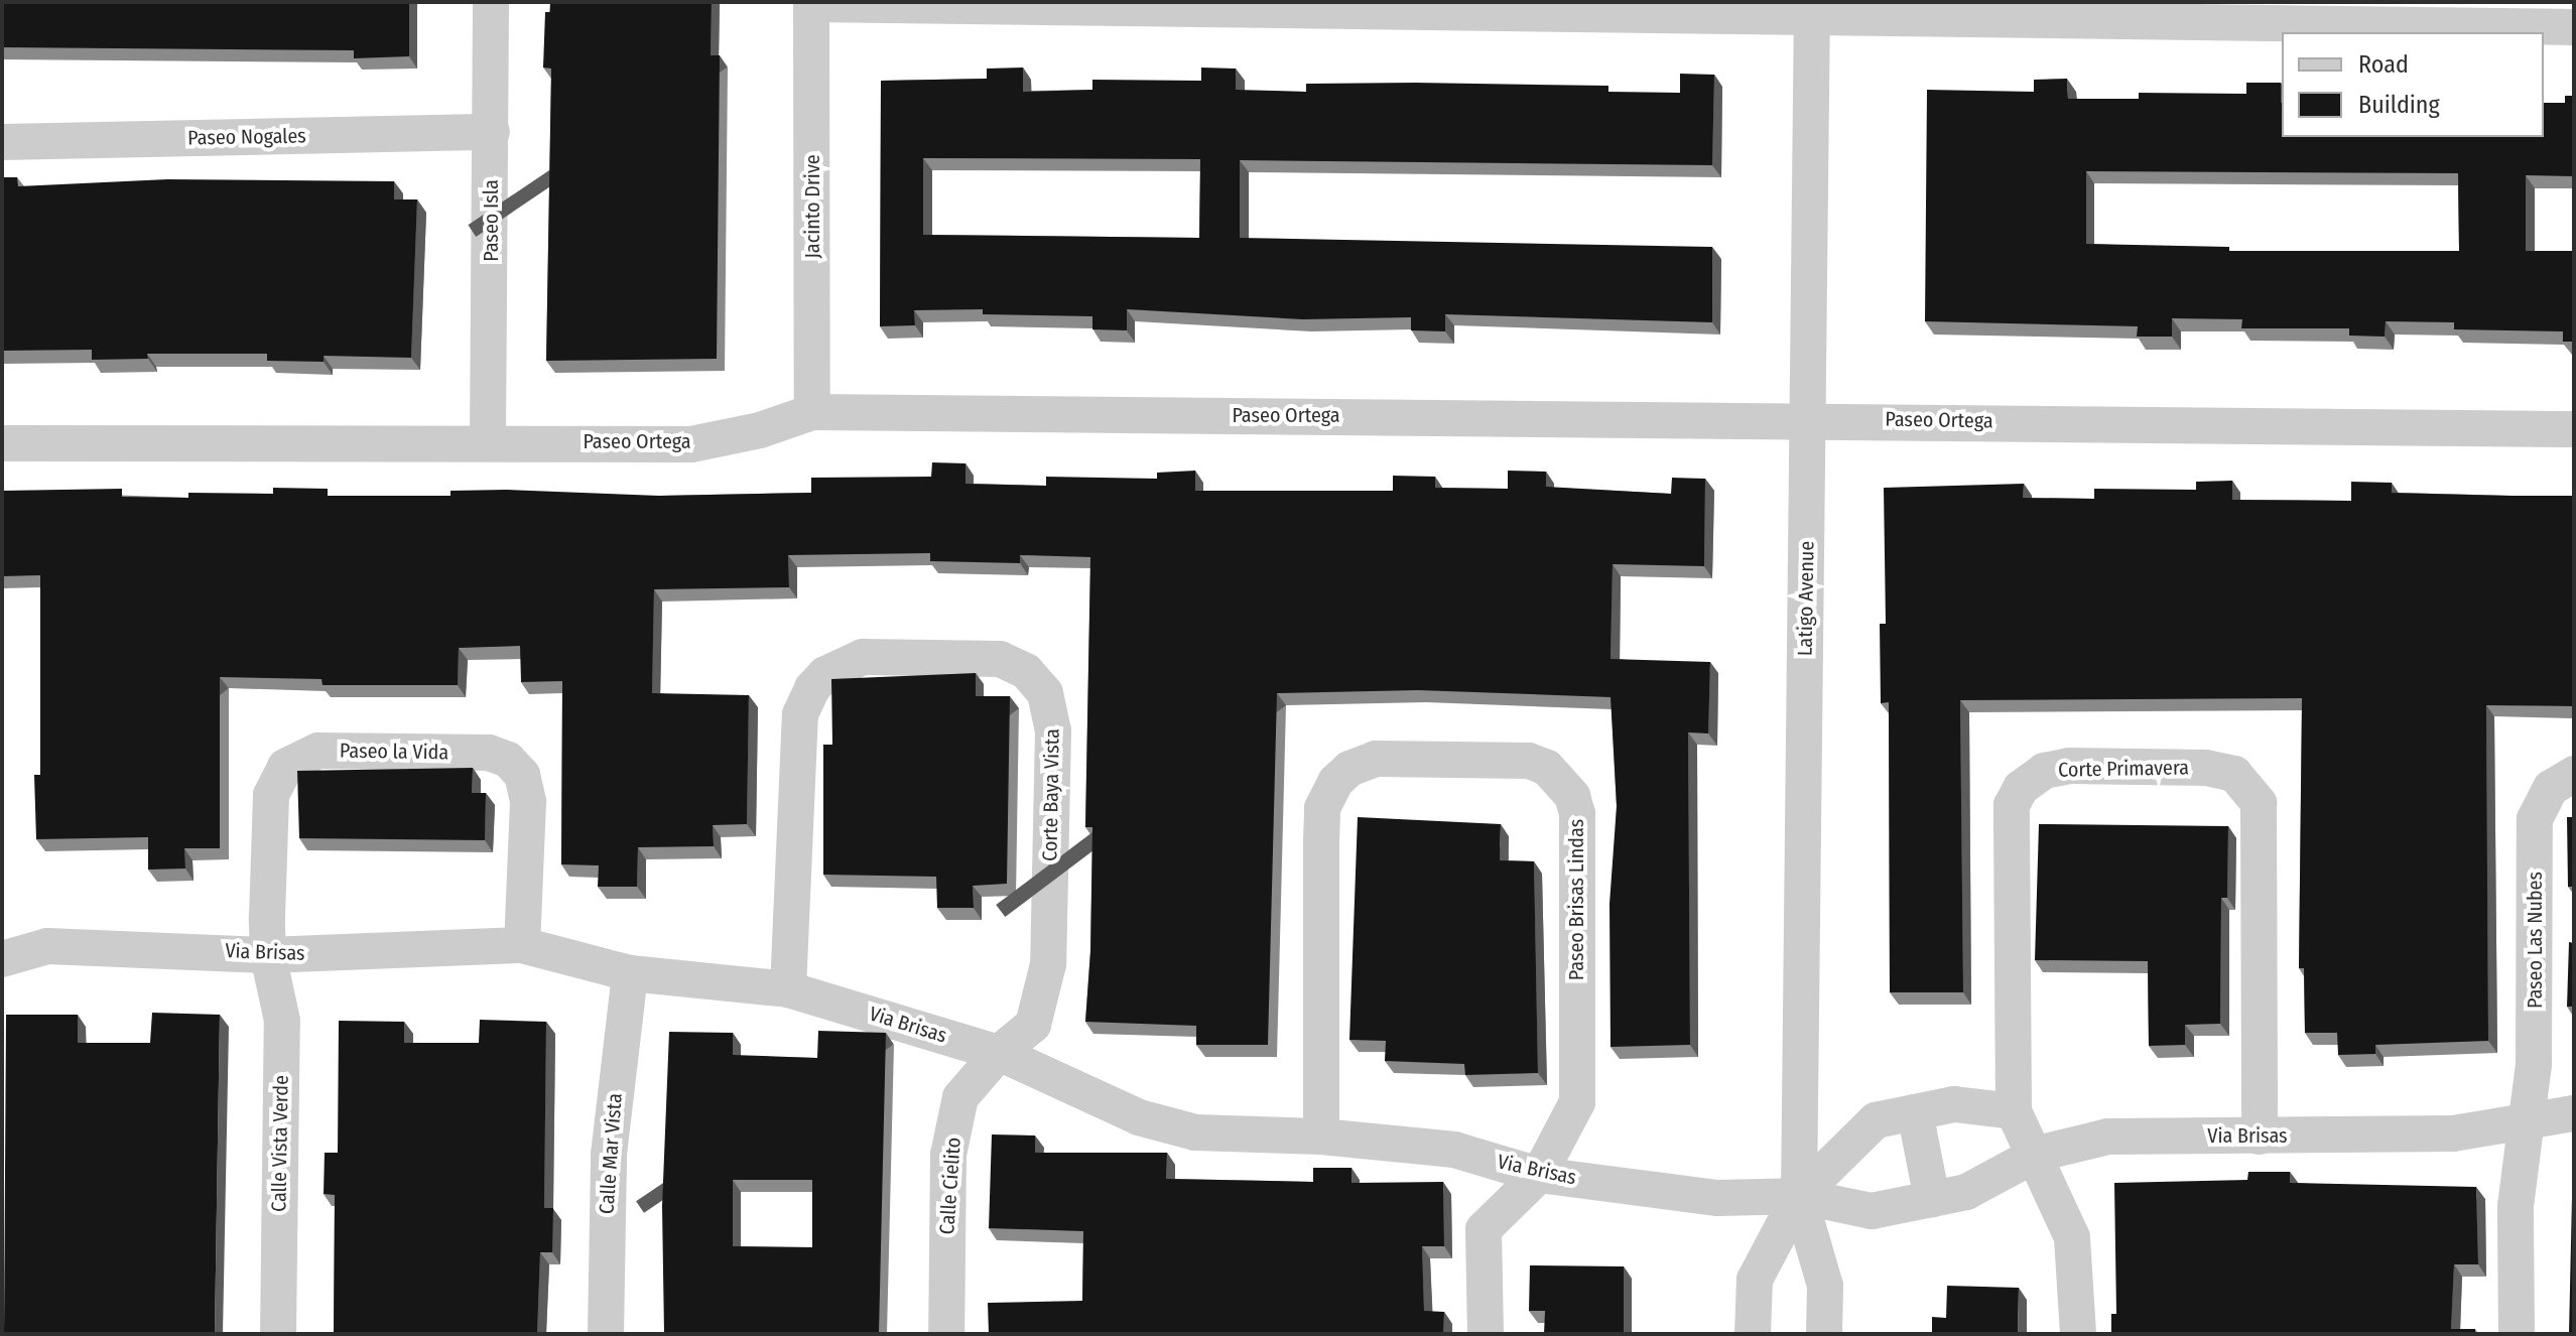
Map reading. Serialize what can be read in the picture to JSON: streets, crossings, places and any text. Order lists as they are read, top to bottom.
{
  "streets": {
    "street": [
      "Paseo Nogales",
      "Jacinto Drive",
      "Paseo Isla",
      "Paseo Ortega",
      "Latigo Avenue",
      "Paseo la Vida",
      "Corte Primavera",
      "Corte Baya Vista",
      "Paseo Brisas Lindas",
      "Paseo Las Nubes",
      "Via Brisas",
      "Calle Vista Verde",
      "Calle Mar Vista",
      "Calle Cielito"
    ]
  },
  "crossings": [
    ["Paseo Nogales", "Paseo Isla"],
    ["Jacinto Drive", "Paseo Ortega"],
    ["Paseo Isla", "Paseo Ortega"],
    ["Paseo Ortega", "Latigo Avenue"],
    ["Latigo Avenue", "Via Brisas"],
    ["Paseo la Vida", "Via Brisas"],
    ["Paseo la Vida", "Calle Vista Verde"],
    ["Corte Primavera", "Via Brisas"],
    ["Corte Baya Vista", "Via Brisas"],
    ["Corte Baya Vista", "Calle Cielito"],
    ["Paseo Brisas Lindas", "Via Brisas"],
    ["Paseo Las Nubes", "Via Brisas"],
    ["Via Brisas", "Calle Vista Verde"],
    ["Via Brisas", "Calle Mar Vista"],
    ["Via Brisas", "Calle Cielito"]
  ],
  "legend": ["Road", "Building"]
}
